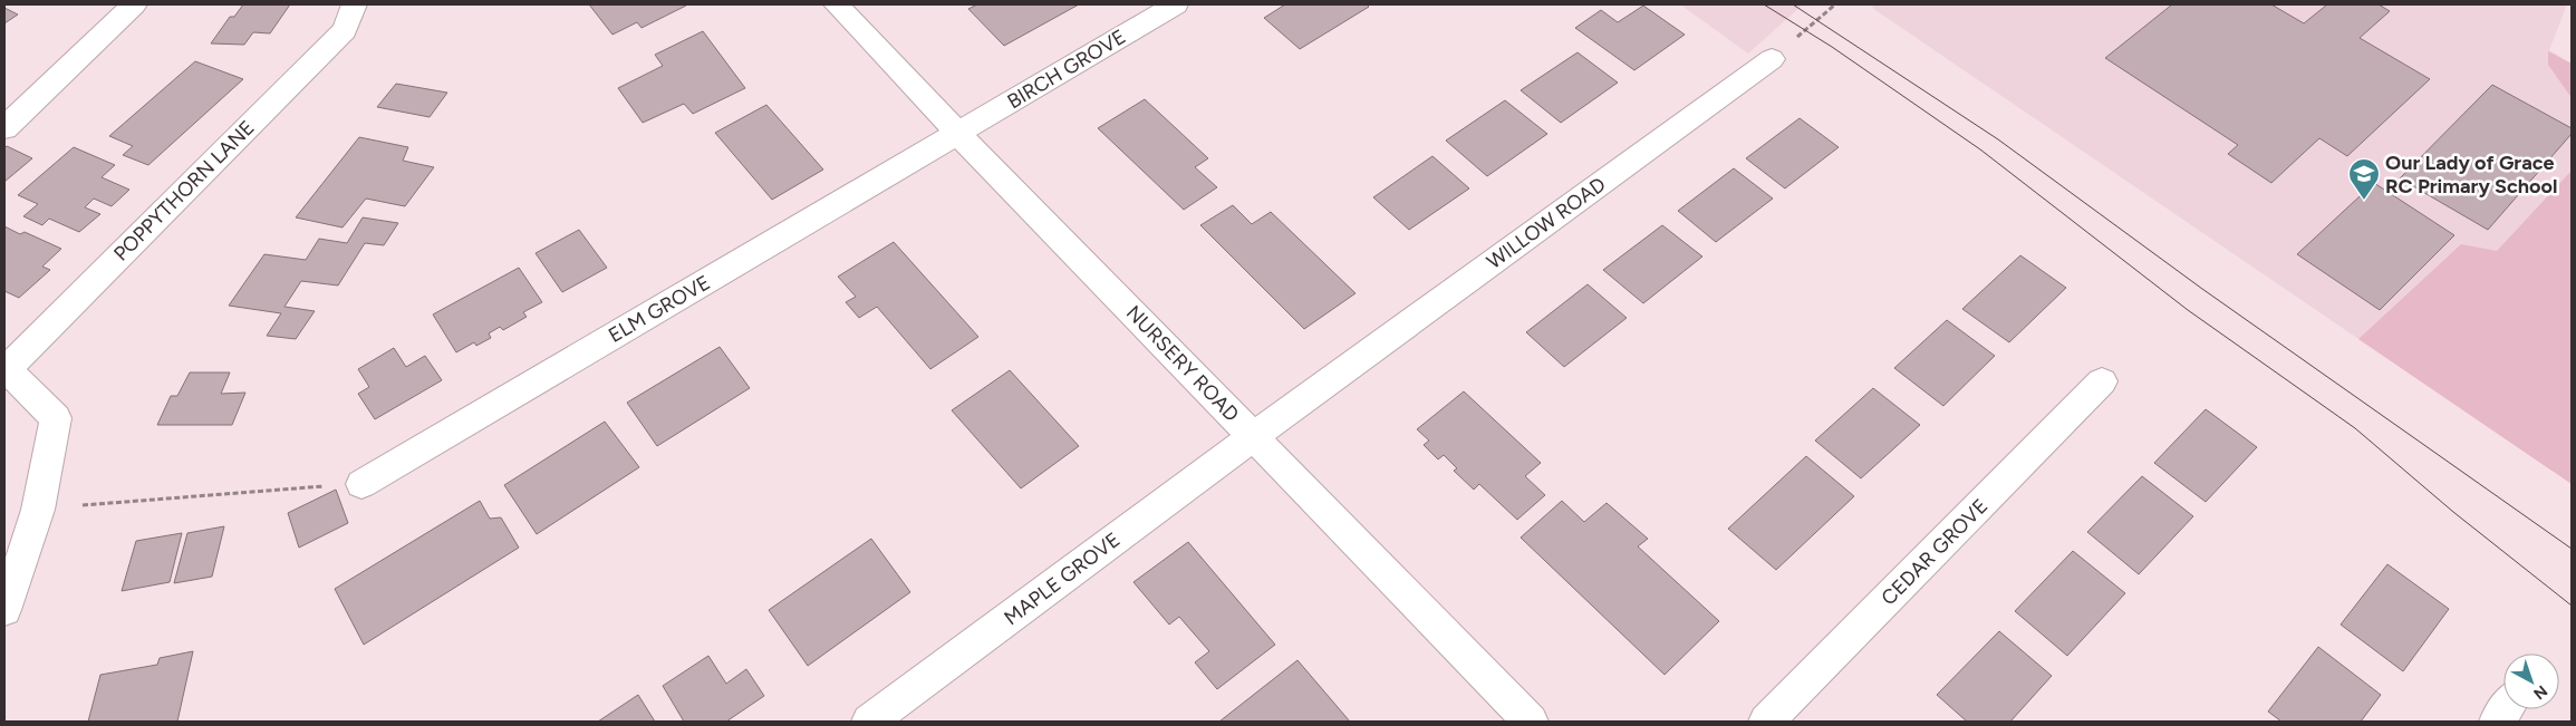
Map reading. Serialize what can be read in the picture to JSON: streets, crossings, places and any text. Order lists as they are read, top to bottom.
{
  "streets": {
    "street": [
      "BIRCH GROVE",
      "POPPYTHORN LANE",
      "WILLOW ROAD",
      "ELM GROVE",
      "NURSERY ROAD",
      "CEDAR GROVE",
      "MAPLE GROVE"
    ]
  },
  "crossings": [
    ["BIRCH GROVE", "ELM GROVE"],
    ["BIRCH GROVE", "NURSERY ROAD"],
    ["WILLOW ROAD", "NURSERY ROAD"],
    ["WILLOW ROAD", "MAPLE GROVE"],
    ["ELM GROVE", "NURSERY ROAD"],
    ["NURSERY ROAD", "MAPLE GROVE"]
  ],
  "places": {
    "school or university": ["Our Lady of Grace RC Primary School"]
  },
  "north": "bottom right"
}
